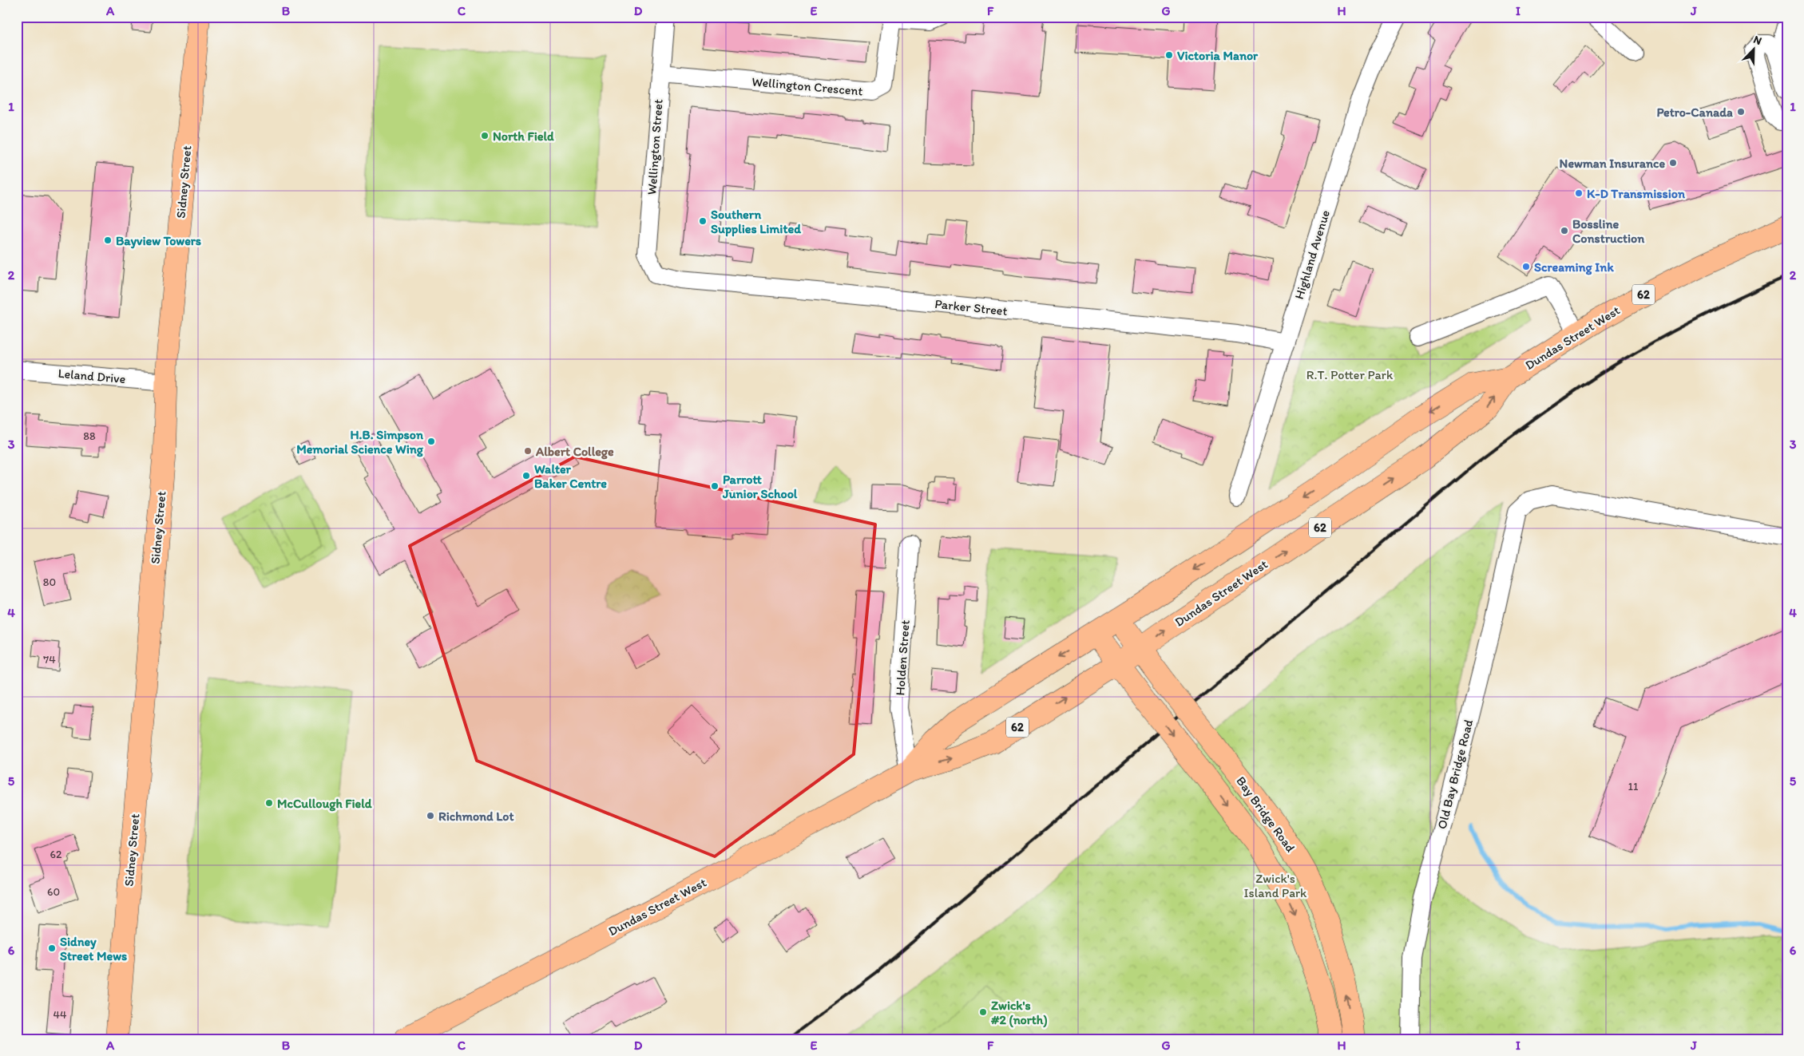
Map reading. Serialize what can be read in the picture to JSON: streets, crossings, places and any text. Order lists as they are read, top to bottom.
{
  "streets": {
    "main road": [
      "Sidney Street",
      "62",
      "Dundas Street West",
      "Bay Bridge Road"
    ],
    "street": [
      "Wellington Crescent",
      "Wellington Street",
      "Highland Avenue",
      "Parker Street",
      "Leland Drive",
      "Holden Street",
      "Old Bay Bridge Road"
    ]
  },
  "crossings": [
    ["Wellington Crescent", "Wellington Street"],
    ["Wellington Street", "Parker Street"],
    ["Sidney Street", "Leland Drive"],
    ["Highland Avenue", "Parker Street"],
    ["Dundas Street West", "Holden Street"],
    ["Dundas Street West", "Bay Bridge Road"]
  ],
  "parks": ["R.T. Potter Park", "Zwick's Island Park"],
  "places": [
    "Victoria Manor",
    "Petro-Canada",
    "North Field",
    "Newman Insurance",
    "K-D Transmission",
    "Southern Supplies Limited",
    "Bossline Construction",
    "Bayview Towers",
    "Screaming Ink",
    "H.B. Simpson Memorial Science Wing",
    "Albert College",
    "Walter Baker Centre",
    "Parrott Junior School",
    "McCullough Field",
    "Richmond Lot",
    "Sidney Street Mews",
    "Zwick's #2 (north)"
  ],
  "house_numbers": [
    "88",
    "80",
    "74",
    "11",
    "62",
    "60",
    "44"
  ],
  "north": "top right",
  "grid": {
    "columns": [
      "A",
      "B",
      "C",
      "D",
      "E",
      "F",
      "G",
      "H",
      "I",
      "J"
    ],
    "rows": [
      "1",
      "2",
      "3",
      "4",
      "5",
      "6"
    ]
  }
}
